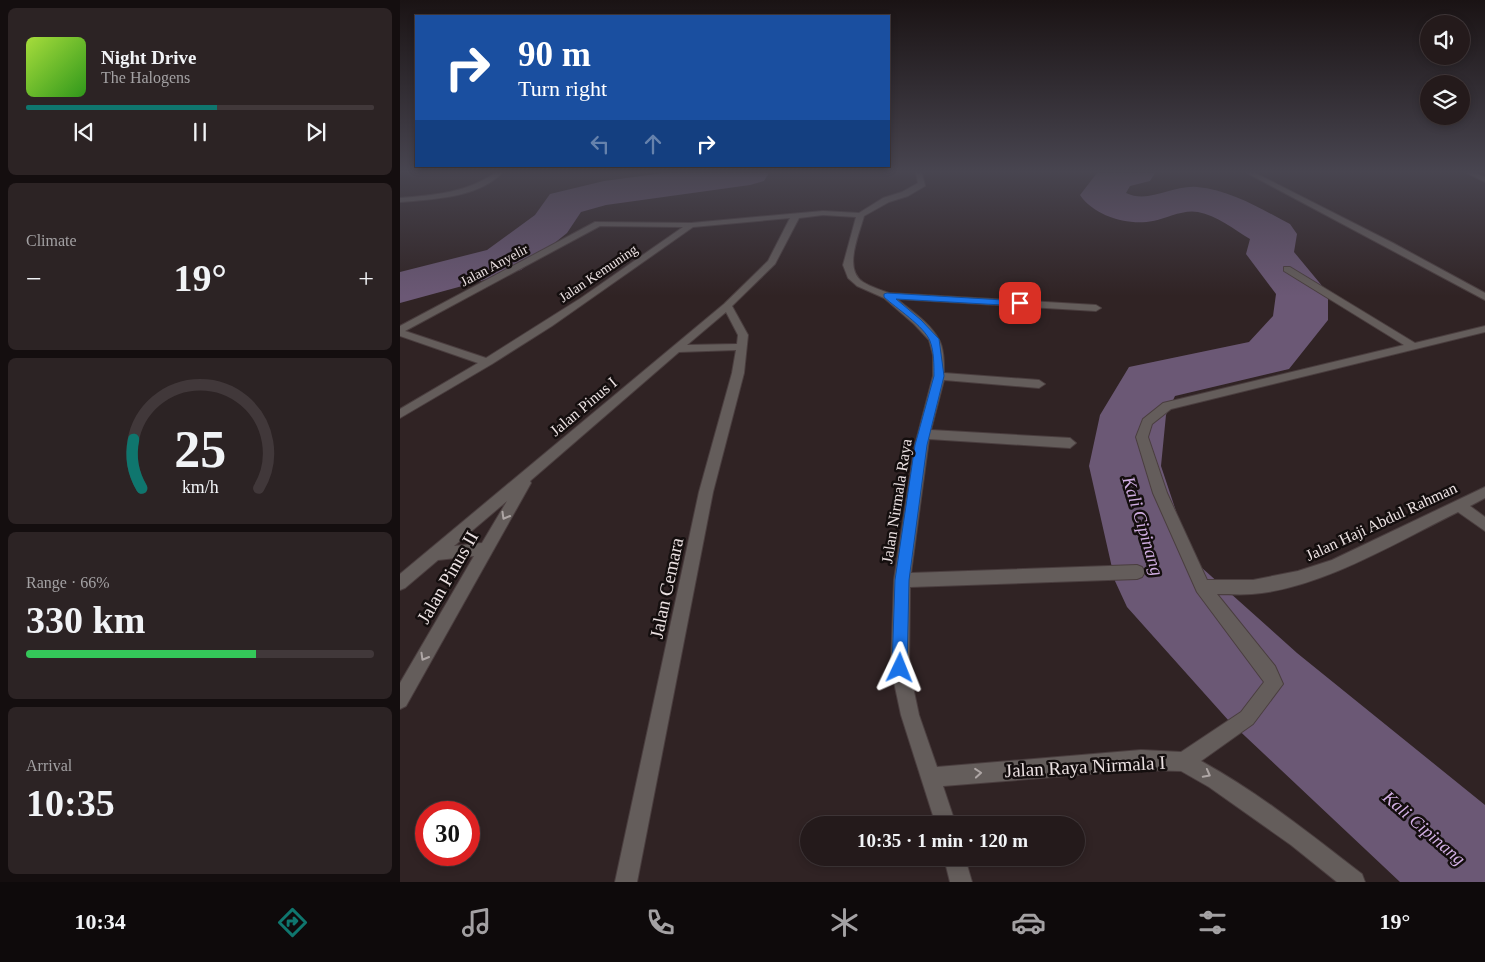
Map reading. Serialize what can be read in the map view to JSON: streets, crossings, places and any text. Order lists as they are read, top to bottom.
{
  "streets": {
    "street": [
      "Jalan Anyelir",
      "Jalan Kemuning",
      "Jalan Pinus I",
      "Jalan Nirmala Raya",
      "Jalan Haji Abdul Rahman",
      "Jalan Pinus II",
      "Jalan Cemara",
      "Jalan Raya Nirmala I"
    ]
  },
  "crossings": [
    ["Jalan Anyelir", "Jalan Kemuning"],
    ["Jalan Kemuning", "Jalan Pinus I"],
    ["Jalan Kemuning", "Jalan Nirmala Raya"],
    ["Jalan Pinus I", "Jalan Pinus II"],
    ["Jalan Pinus I", "Jalan Cemara"],
    ["Jalan Nirmala Raya", "Jalan Raya Nirmala I"]
  ],
  "one_way": ["Jalan Pinus II", "Jalan Raya Nirmala I"],
  "water": ["Kali Cipinang"],
  "page": {
    "turn": ["90 m", "Turn right"],
    "song": ["Night Drive", "The Halogens"],
    "tile": [
      "Climate",
      ["Range · 66%", "330 km"],
      ["Arrival", "10:35"]
    ],
    "heat": ["−", "19°", "+"],
    "limit": "30",
    "trip": "10:35 · 1 min · 120 m",
    "tabs": ["10:34", "19°"],
    "gauge": ["25", "km/h"]
  }
}
